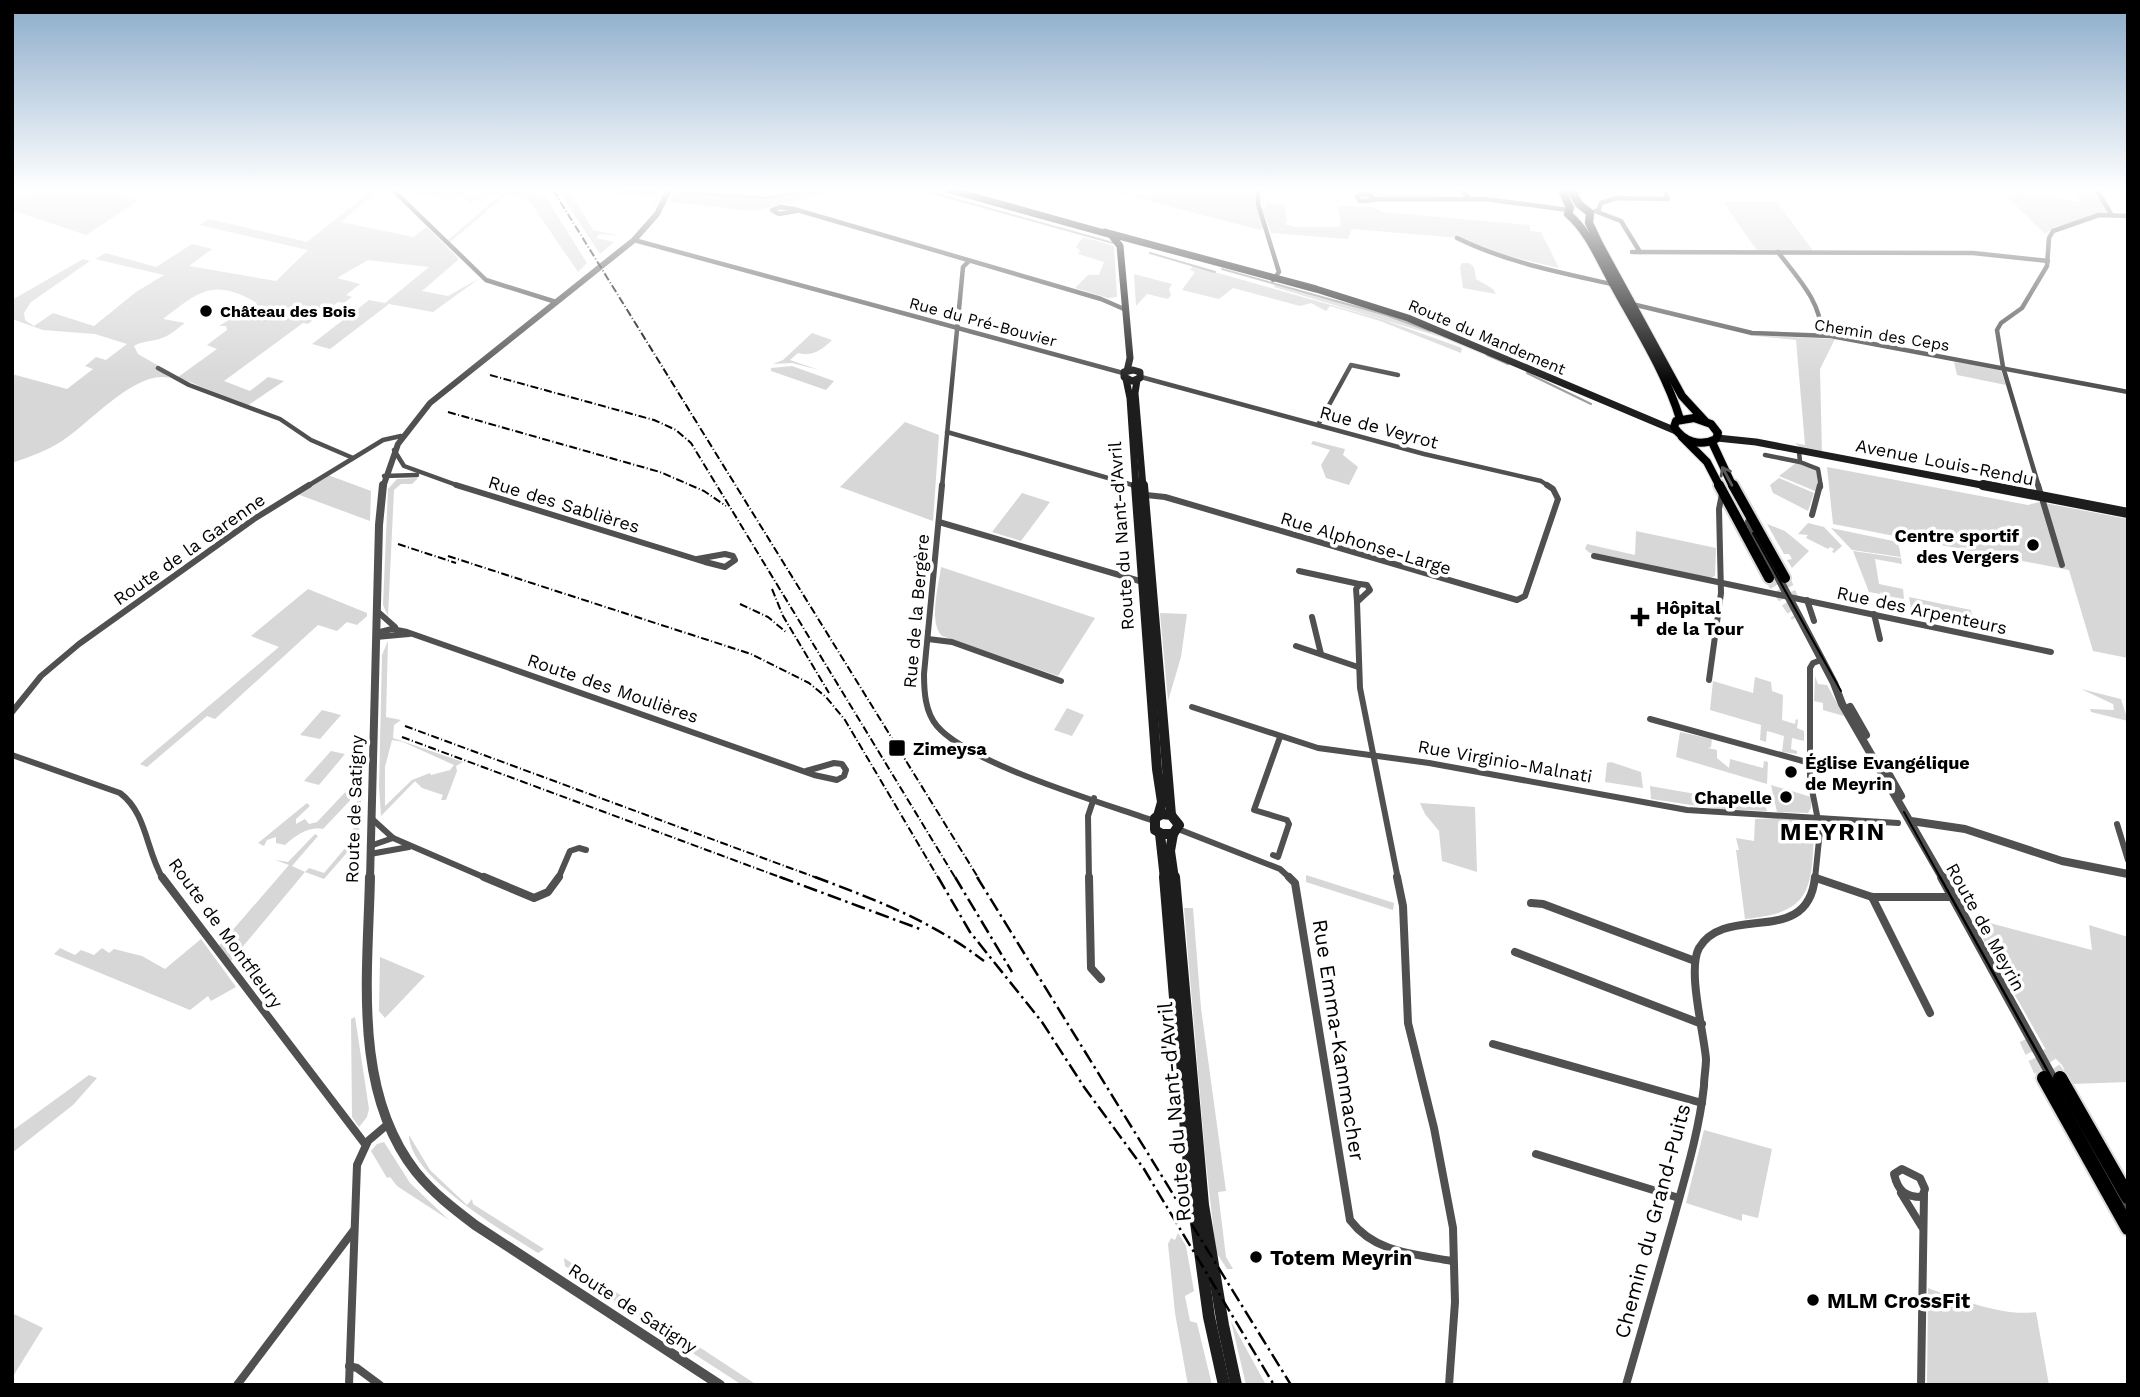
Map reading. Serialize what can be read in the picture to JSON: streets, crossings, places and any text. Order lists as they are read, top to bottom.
{
  "streets": {
    "main road": ["Route du Mandement", "Avenue Louis-Rendu", "Route du Nant-d'Avril"],
    "street": [
      "Rue du Pré-Bouvier",
      "Chemin des Ceps",
      "Rue de Veyrot",
      "Rue des Sablières",
      "Rue Alphonse-Large",
      "Route de la Garenne",
      "Rue des Arpenteurs",
      "Rue de la Bergère",
      "Route des Moulières",
      "Rue Virginio-Malnati",
      "Route de Satigny",
      "Route de Meyrin",
      "Route de Montfleury",
      "Rue Emma-Kammacher",
      "Chemin du Grand-Puits"
    ]
  },
  "crossings": [
    ["Rue du Pré-Bouvier", "Route du Nant-d'Avril"],
    ["Rue du Pré-Bouvier", "Rue de la Bergère"],
    ["Rue de Veyrot", "Route du Nant-d'Avril"],
    ["Rue de Veyrot", "Rue Alphonse-Large"],
    ["Rue des Sablières", "Route de Satigny"],
    ["Route du Nant-d'Avril", "Rue Alphonse-Large"],
    ["Route du Nant-d'Avril", "Rue de la Bergère"],
    ["Route du Nant-d'Avril", "Rue Emma-Kammacher"],
    ["Route de la Garenne", "Route de Satigny"],
    ["Rue des Arpenteurs", "Route de Meyrin"],
    ["Rue de la Bergère", "Rue Emma-Kammacher"]
  ],
  "districts": ["MEYRIN"],
  "places": {
    "other": [
      "Château des Bois",
      "Centre sportif des Vergers",
      "Église Evangélique de Meyrin",
      "Chapelle",
      "Totem Meyrin",
      "MLM CrossFit"
    ],
    "health": ["Hôpital de la Tour"],
    "transit": ["Zimeysa"]
  }
}
